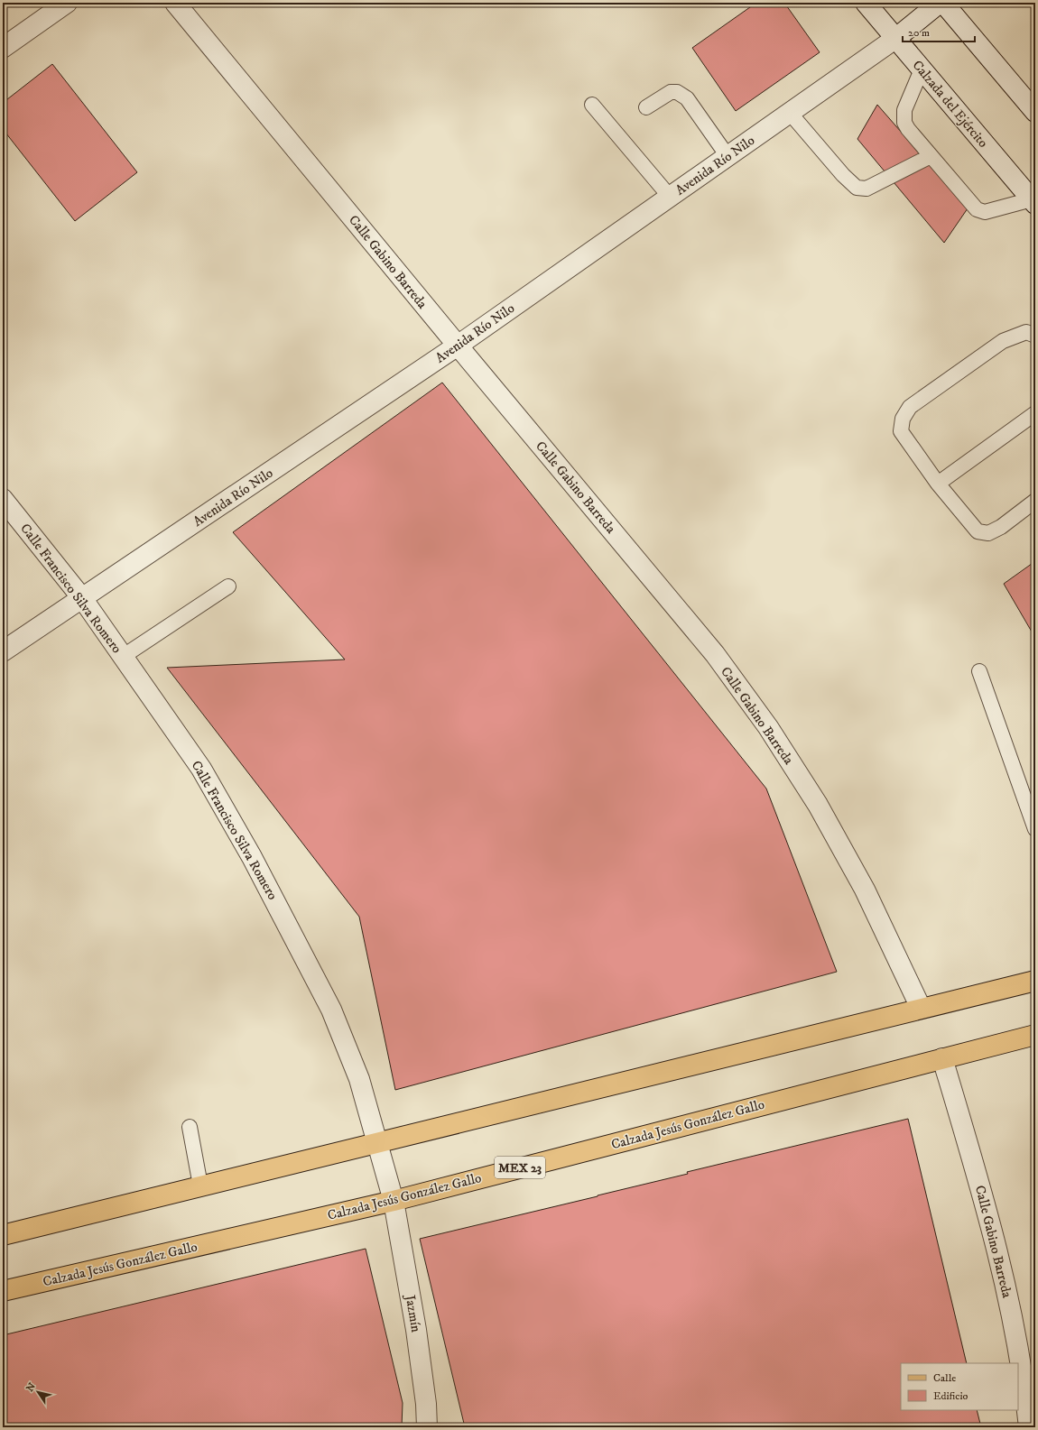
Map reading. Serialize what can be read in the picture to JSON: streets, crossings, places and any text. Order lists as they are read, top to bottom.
{
  "streets": {
    "main road": ["Calzada Jesús González Gallo", "MEX 23"],
    "street": [
      "Calzada del Ejército",
      "Avenida Río Nilo",
      "Calle Gabino Barreda",
      "Calle Francisco Silva Romero",
      "Jazmín"
    ]
  },
  "crossings": [
    ["Calzada del Ejército", "Avenida Río Nilo"],
    ["Avenida Río Nilo", "Calle Gabino Barreda"],
    ["Avenida Río Nilo", "Calle Francisco Silva Romero"],
    ["Calle Gabino Barreda", "Calzada Jesús González Gallo"],
    ["Calle Francisco Silva Romero", "Calzada Jesús González Gallo"],
    ["Calle Francisco Silva Romero", "Jazmín"],
    ["Calzada Jesús González Gallo", "Jazmín"]
  ],
  "legend": ["Calle", "Edificio"],
  "scale_bar": "20 m",
  "north": "top left"
}
